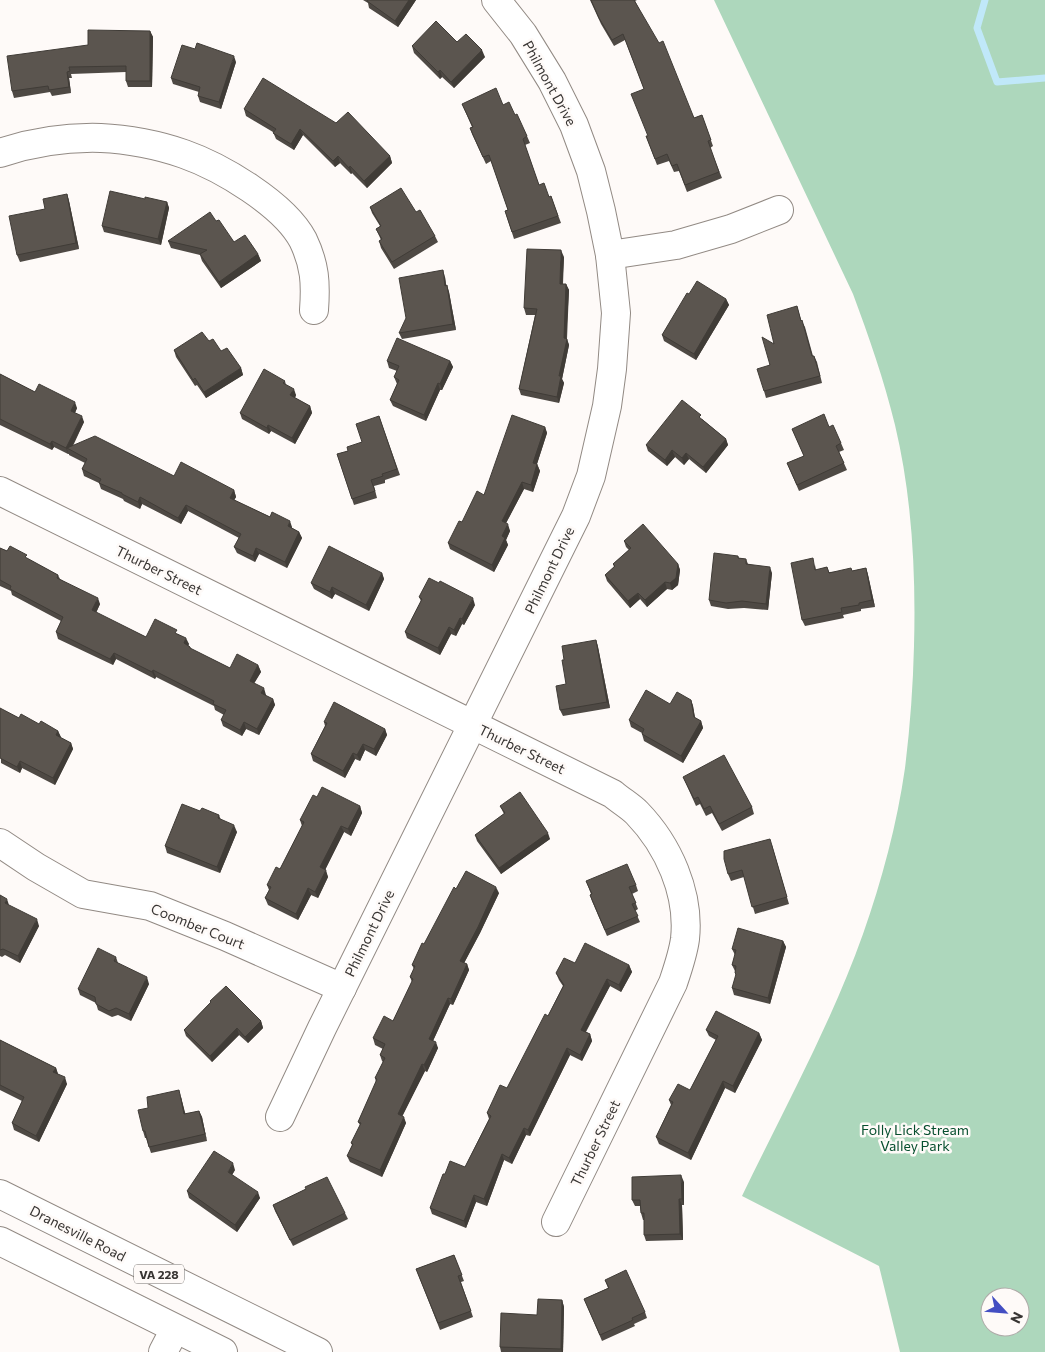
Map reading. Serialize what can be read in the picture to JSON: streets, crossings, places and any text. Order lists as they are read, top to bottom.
{
  "streets": {
    "street": [
      "Philmont Drive",
      "Thurber Street",
      "Coomber Court",
      "Dranesville Road",
      "VA 228"
    ]
  },
  "crossings": [
    ["Philmont Drive", "Thurber Street"],
    ["Philmont Drive", "Coomber Court"]
  ],
  "parks": ["Folly Lick Stream Valley Park"],
  "north": "bottom right"
}
